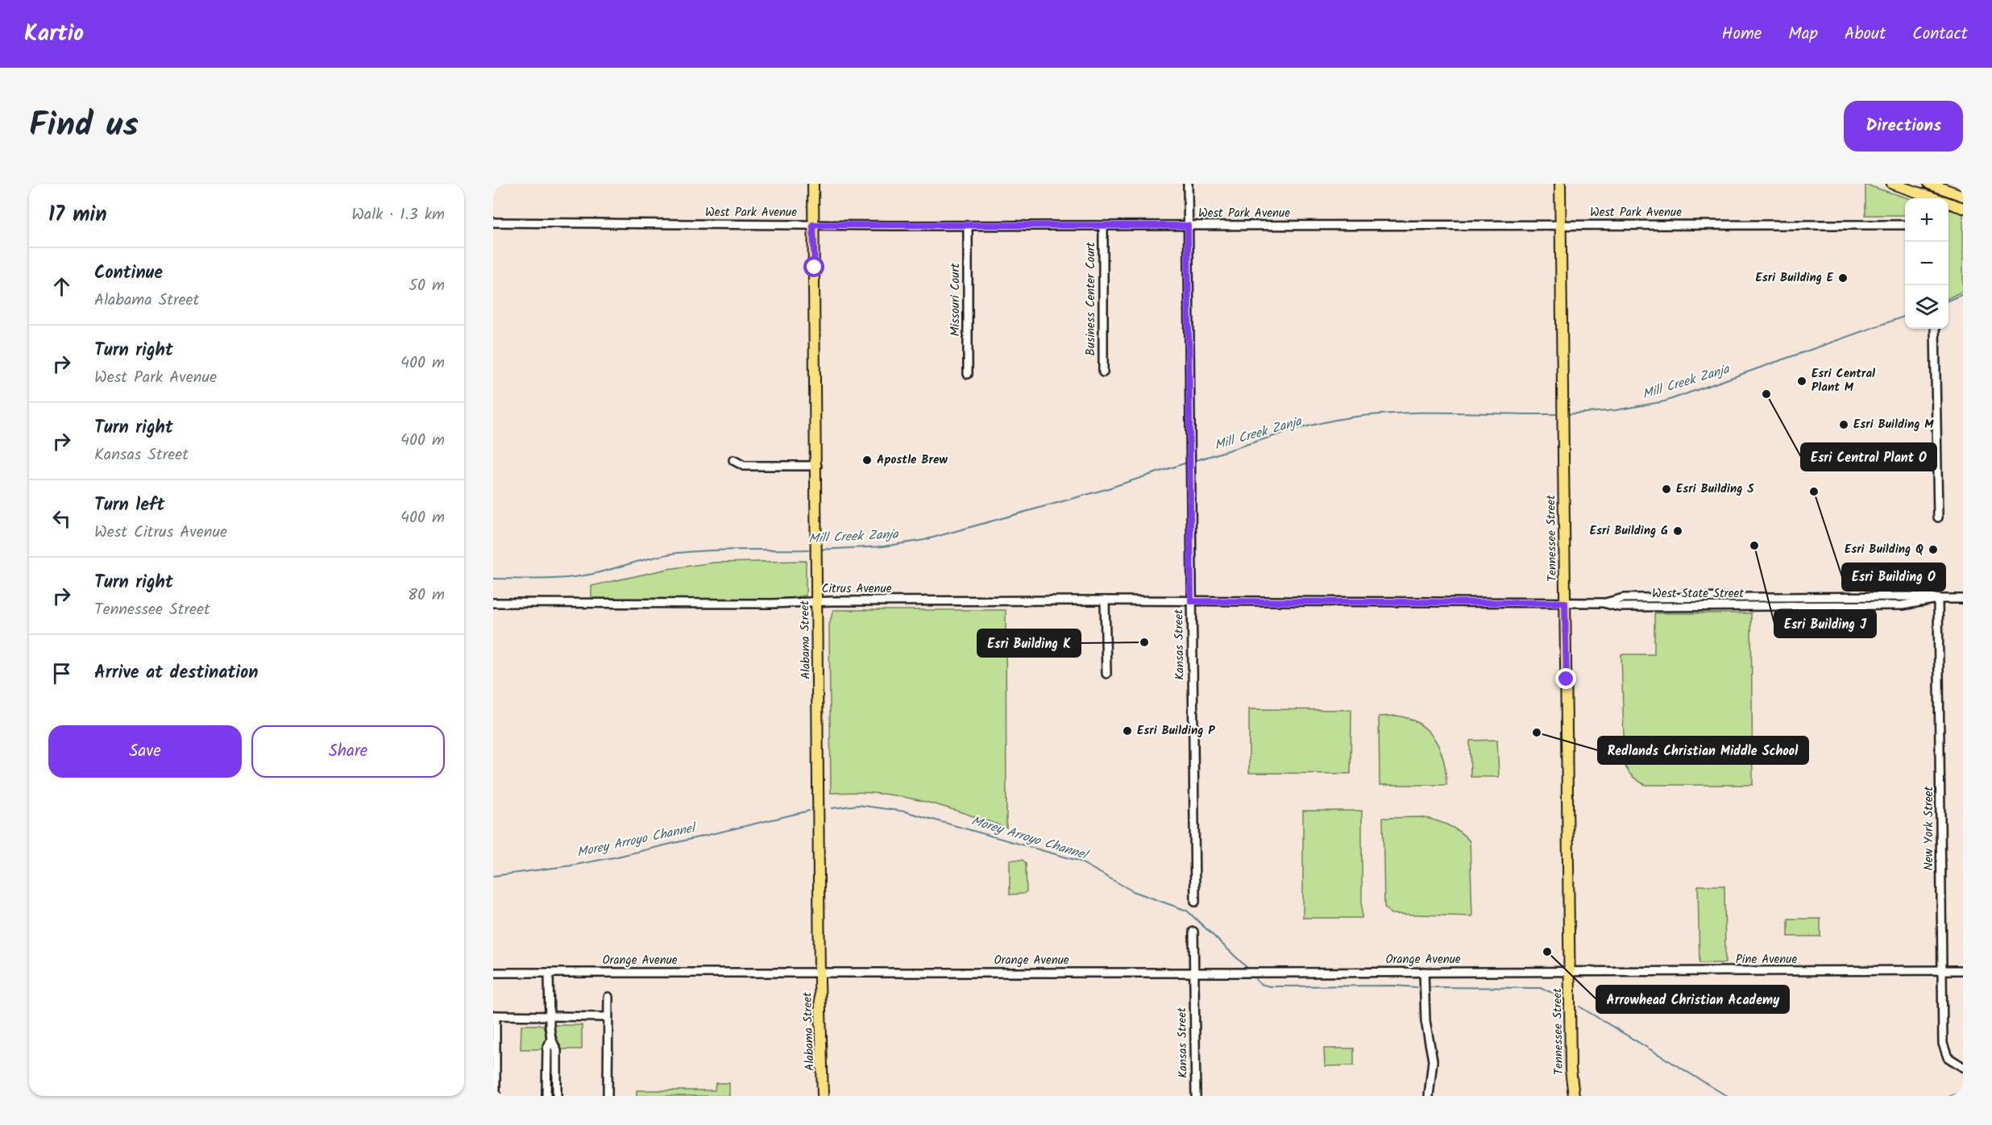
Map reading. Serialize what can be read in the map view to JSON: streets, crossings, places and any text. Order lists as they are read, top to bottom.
{
  "streets": {
    "main road": ["Tennessee Street", "Alabama Street"],
    "street": [
      "West Park Avenue",
      "Business Center Court",
      "Missouri Court",
      "Citrus Avenue",
      "West State Street",
      "Kansas Street",
      "New York Street",
      "Orange Avenue",
      "Pine Avenue"
    ]
  },
  "crossings": [
    ["West Park Avenue", "Business Center Court"],
    ["West Park Avenue", "Missouri Court"],
    ["West Park Avenue", "Tennessee Street"],
    ["West Park Avenue", "Alabama Street"],
    ["West Park Avenue", "Kansas Street"],
    ["Tennessee Street", "West State Street"],
    ["Tennessee Street", "Orange Avenue"],
    ["Tennessee Street", "Pine Avenue"],
    ["Citrus Avenue", "West State Street"],
    ["Citrus Avenue", "Alabama Street"],
    ["Citrus Avenue", "Kansas Street"],
    ["West State Street", "Kansas Street"],
    ["West State Street", "New York Street"],
    ["Alabama Street", "Orange Avenue"],
    ["Kansas Street", "Orange Avenue"],
    ["New York Street", "Pine Avenue"],
    ["Orange Avenue", "Pine Avenue"]
  ],
  "water": ["Mill Creek Zanja", "Morey Arroyo Channel"],
  "places": [
    "Esri Building E",
    "Esri Central Plant M",
    "Esri Central Plant O",
    "Esri Building M",
    "Apostle Brew",
    "Esri Building S",
    "Esri Building O",
    "Esri Building G",
    "Esri Building J",
    "Esri Building Q",
    "Esri Building K",
    "Esri Building P",
    "Redlands Christian Middle School",
    "Arrowhead Christian Academy"
  ],
  "page": {
    "header": "Kartio",
    "nav": [
      "Home",
      "Map",
      "About",
      "Contact"
    ],
    "title": "Find us",
    "buttons": [
      "Directions",
      ["Save", "Share"]
    ],
    "heading": ["17 min", "Walk · 1.3 km"],
    "map_buttons": ["+", "−"],
    "list": [
      ["Continue", "Alabama Street", "50 m"],
      ["Turn right", "West Park Avenue", "400 m"],
      ["Turn right", "Kansas Street", "400 m"],
      ["Turn left", "West Citrus Avenue", "400 m"],
      ["Turn right", "Tennessee Street", "80 m"],
      "Arrive at destination"
    ]
  }
}
